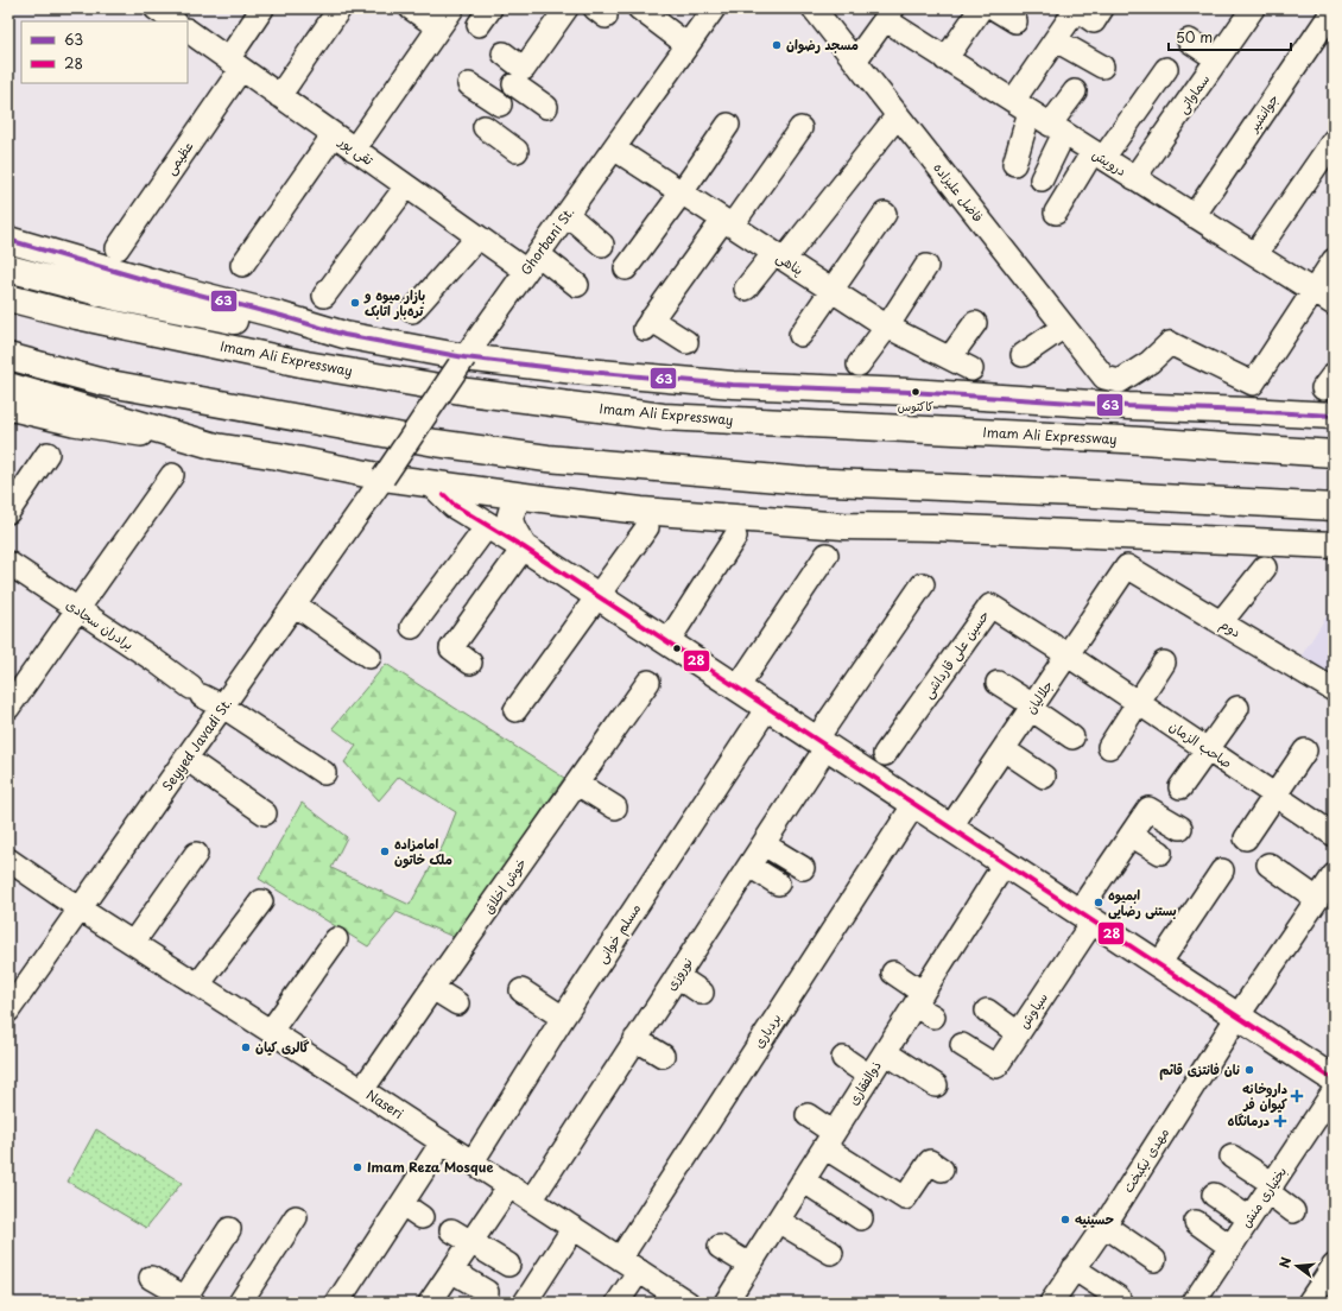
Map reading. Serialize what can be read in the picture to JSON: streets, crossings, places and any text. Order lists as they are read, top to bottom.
{
  "streets": {
    "main road": ["Imam Ali Expressway"],
    "street": [
      "سماواتی",
      "جوانشیر",
      "تقی پور",
      "عظیمی",
      "درویش",
      "فاضل علیزاده",
      "Ghorbani St.",
      "پناهی",
      "برادران سجادی",
      "دوم",
      "حسین علی قارداشی",
      "جلالیان",
      "Seyyed Javadi St.",
      "صاحب الزمان",
      "خوش اخلاق",
      "مسلم خوانی",
      "نوروزی",
      "سیاوش",
      "بردباری",
      "ذوالفقاری",
      "Naseri",
      "مهدی نیکبخت",
      "بختیاری منش"
    ]
  },
  "crossings": [
    ["سماواتی", "درویش"],
    ["جوانشیر", "درویش"],
    ["تقی پور", "عظیمی"],
    ["تقی پور", "Ghorbani St."],
    ["درویش", "فاضل علیزاده"],
    ["Ghorbani St.", "پناهی"],
    ["Ghorbani St.", "Seyyed Javadi St."],
    ["برادران سجادی", "Seyyed Javadi St."],
    ["دوم", "جلالیان"],
    ["حسین علی قارداشی", "جلالیان"],
    ["حسین علی قارداشی", "صاحب الزمان"],
    ["جلالیان", "صاحب الزمان"],
    ["Seyyed Javadi St.", "Naseri"],
    ["خوش اخلاق", "Naseri"],
    ["مسلم خوانی", "Naseri"],
    ["نوروزی", "Naseri"],
    ["بردباری", "Naseri"]
  ],
  "places": {
    "other": [
      "مسجد رضوان",
      "بازار میوه و تره‌بار اتابک",
      "کاکتوس",
      "امامزاده ملک خاتون",
      "ابمیوه بستنی رضایی",
      "گالری کیان",
      "نان فانتزی قائم",
      "Imam Reza Mosque",
      "حسینیه"
    ],
    "health": ["داروخانه کیوان فر", "درمانگاه"]
  },
  "lines": ["transit line 63", "transit line 28"],
  "legend": ["63", "28"],
  "scale_bar": "50 m",
  "north": "left"
}
